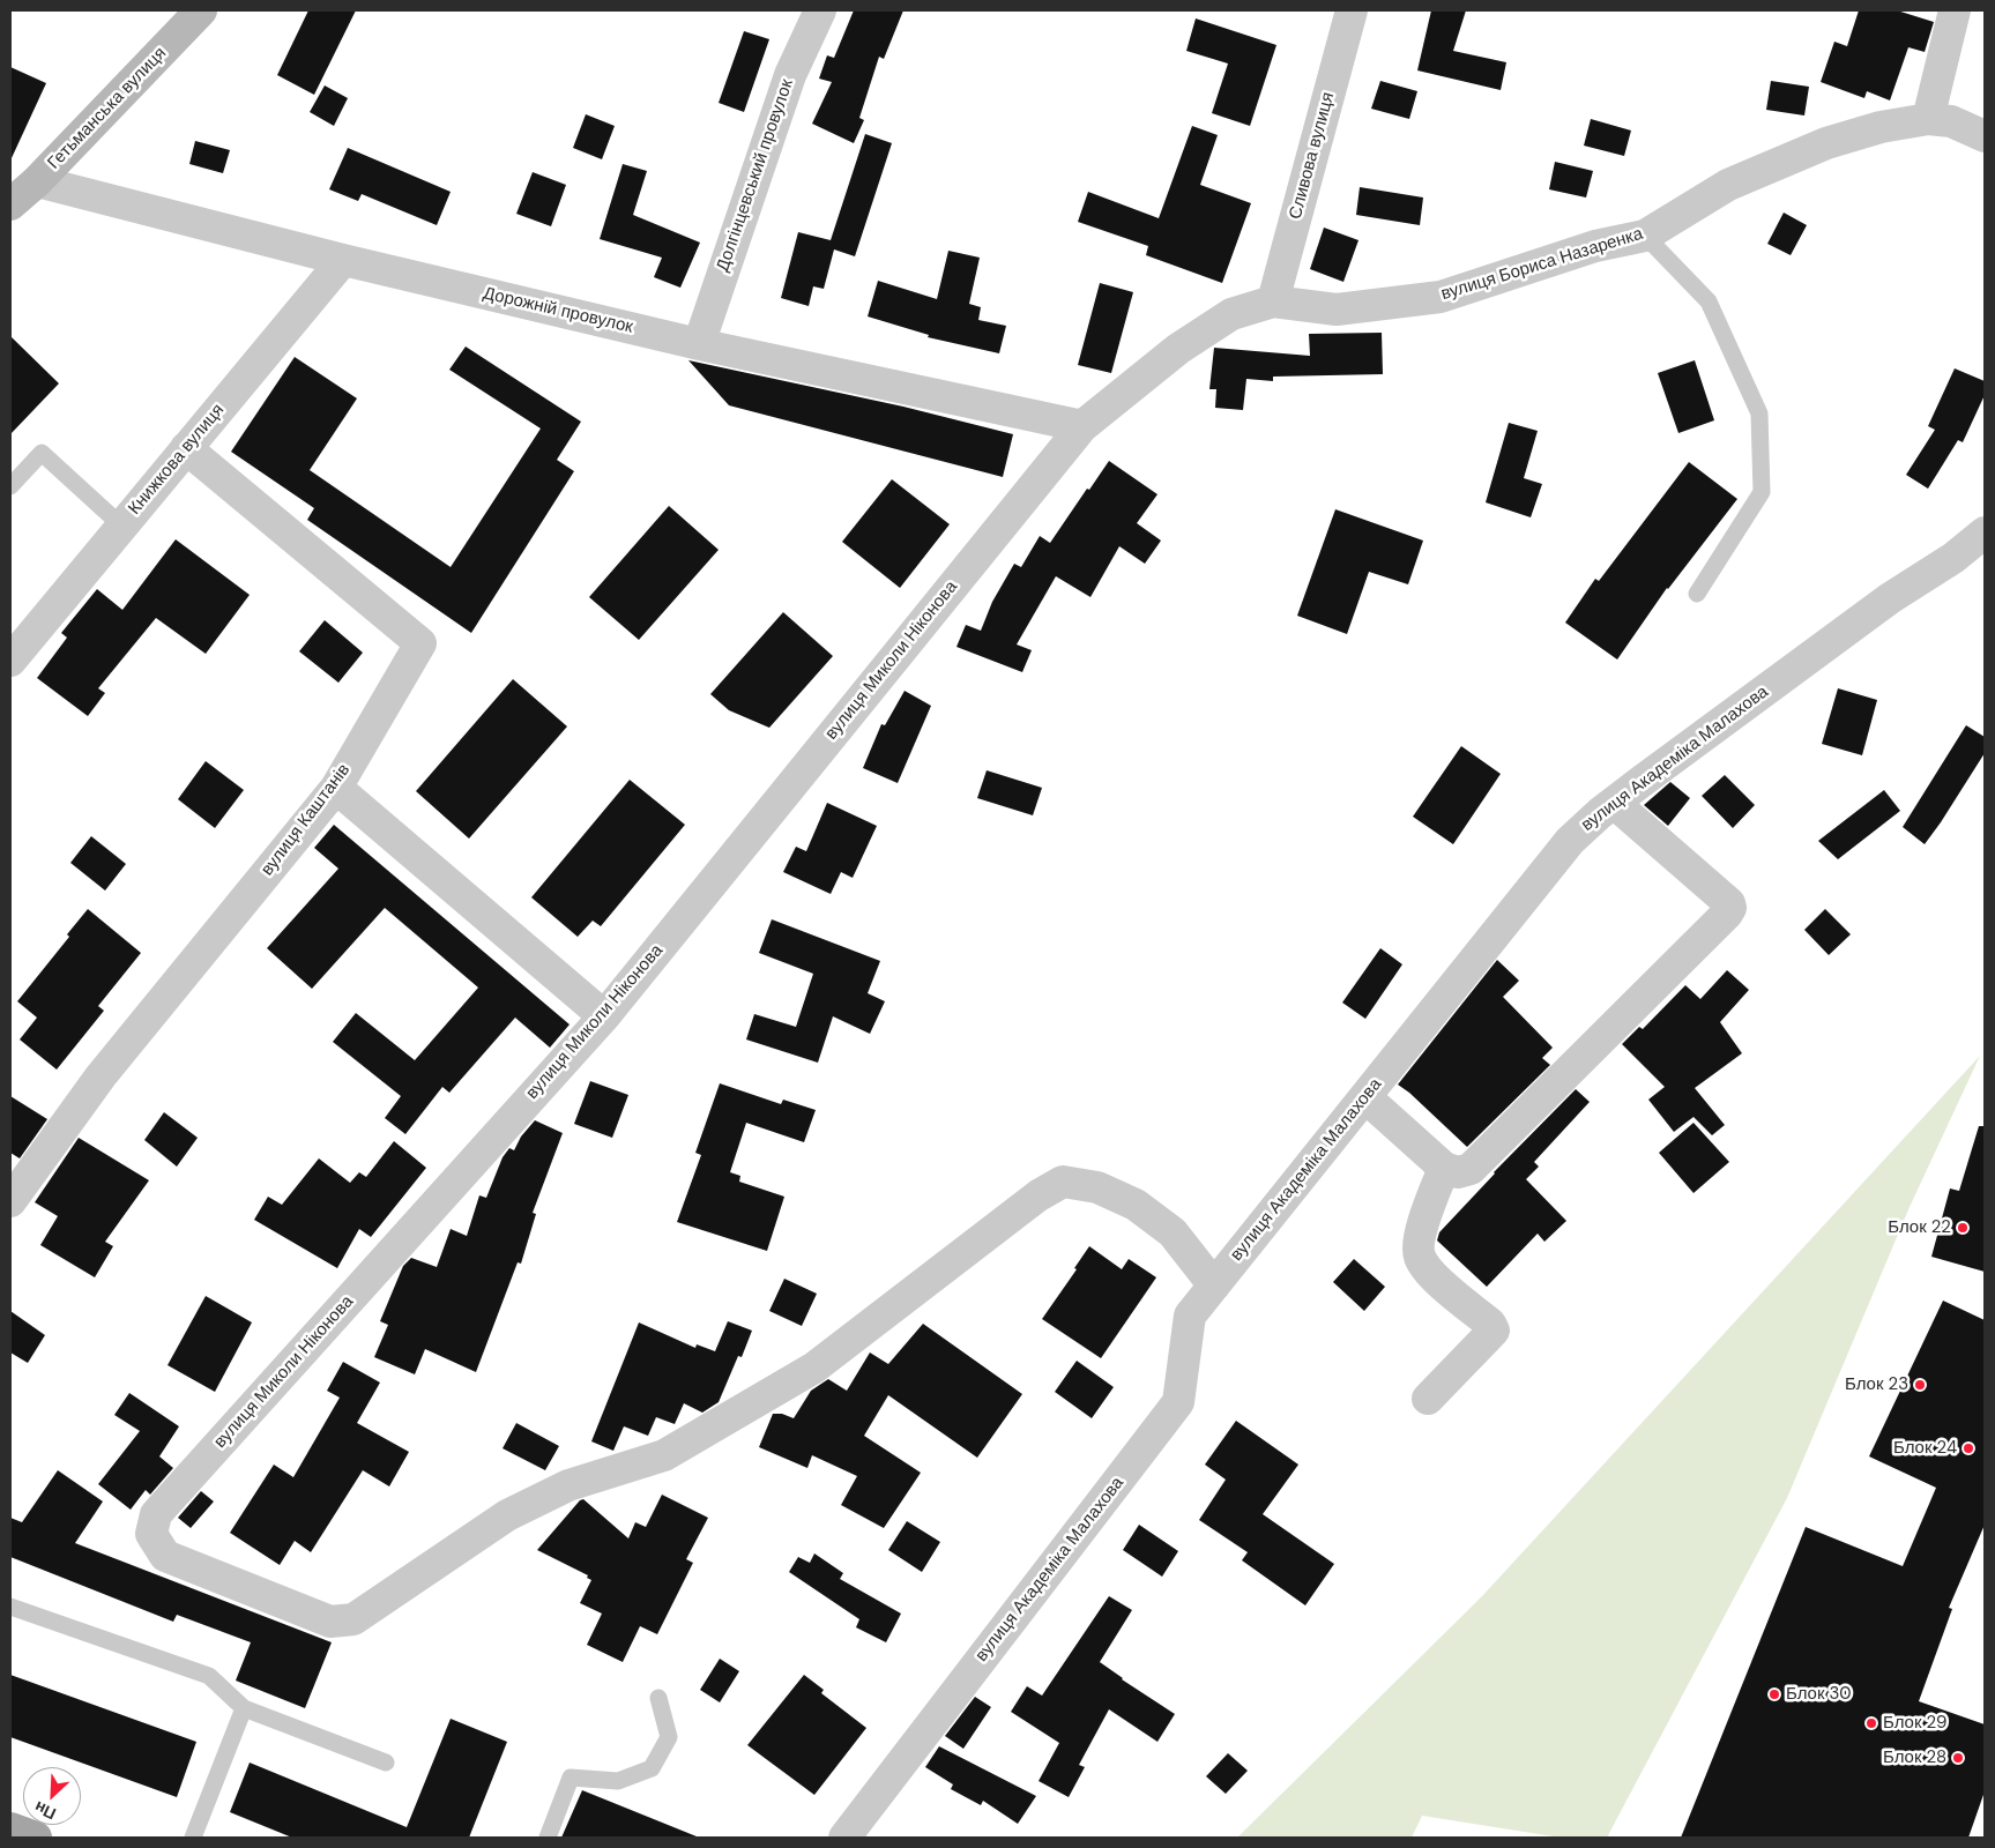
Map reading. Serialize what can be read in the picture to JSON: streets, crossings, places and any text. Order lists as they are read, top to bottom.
{
  "streets": {
    "street": [
      "Гетьманська вулиця",
      "Сливова вулиця",
      "Долгінцевський провулок",
      "вулиця Бориса Назаренка",
      "Дорожній провулок",
      "Книжкова вулиця",
      "вулиця Миколи Ніконова",
      "вулиця Академіка Малахова",
      "вулиця Каштанів"
    ]
  },
  "crossings": [
    ["Гетьманська вулиця", "Дорожній провулок"],
    ["Сливова вулиця", "вулиця Бориса Назаренка"],
    ["Сливова вулиця", "вулиця Миколи Ніконова"],
    ["Долгінцевський провулок", "Дорожній провулок"],
    ["вулиця Бориса Назаренка", "вулиця Миколи Ніконова"],
    ["Дорожній провулок", "Книжкова вулиця"],
    ["Дорожній провулок", "вулиця Миколи Ніконова"],
    ["Книжкова вулиця", "вулиця Каштанів"],
    ["вулиця Миколи Ніконова", "вулиця Академіка Малахова"]
  ],
  "places": [
    "Блок 22",
    "Блок 23",
    "Блок 24",
    "Блок 30",
    "Блок 29",
    "Блок 28"
  ],
  "north": "bottom left"
}
